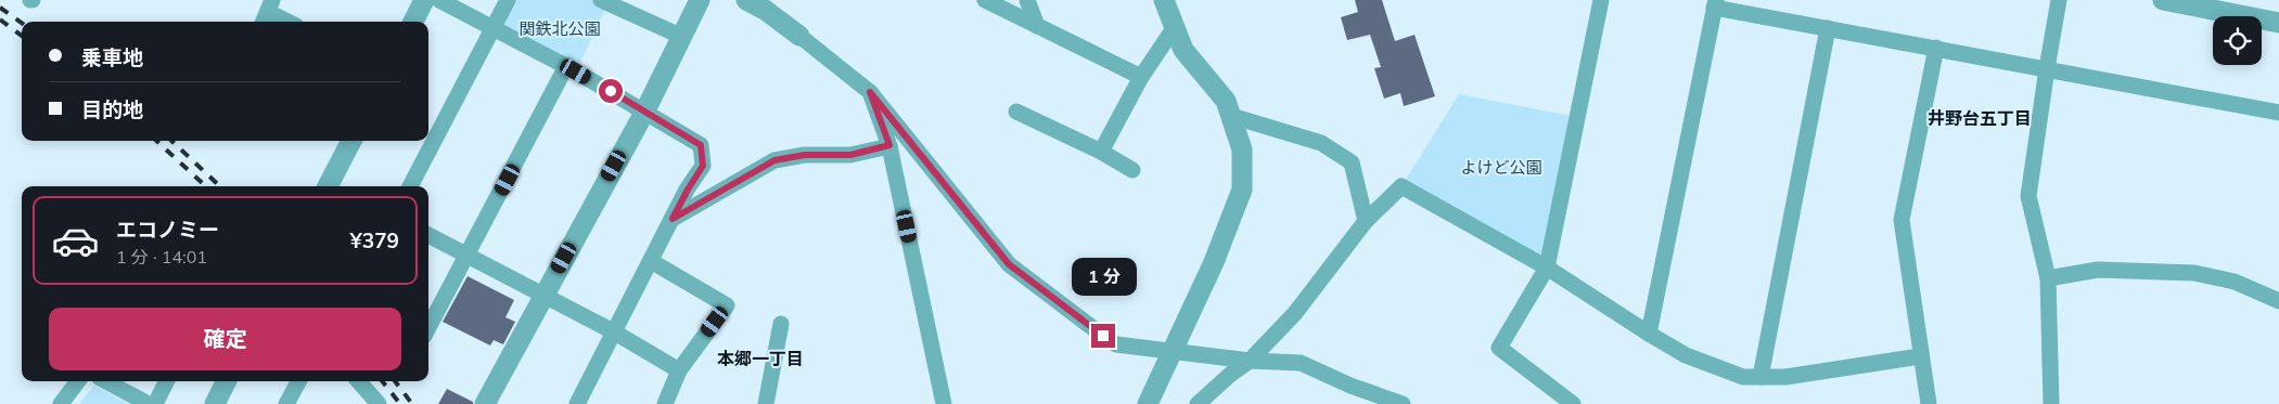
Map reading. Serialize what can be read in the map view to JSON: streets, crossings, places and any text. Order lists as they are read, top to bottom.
{
  "districts": ["井野台五丁目", "本郷一丁目"],
  "parks": ["関鉄北公園", "よけど公園"],
  "page": {
    "banner": ["乗車地", "目的地"],
    "list": [
      {
        "name": "エコノミー",
        "note": "1 分 · 14:01",
        "value": "¥379"
      }
    ],
    "bubble": "1 分",
    "buttons": "確定"
  }
}
